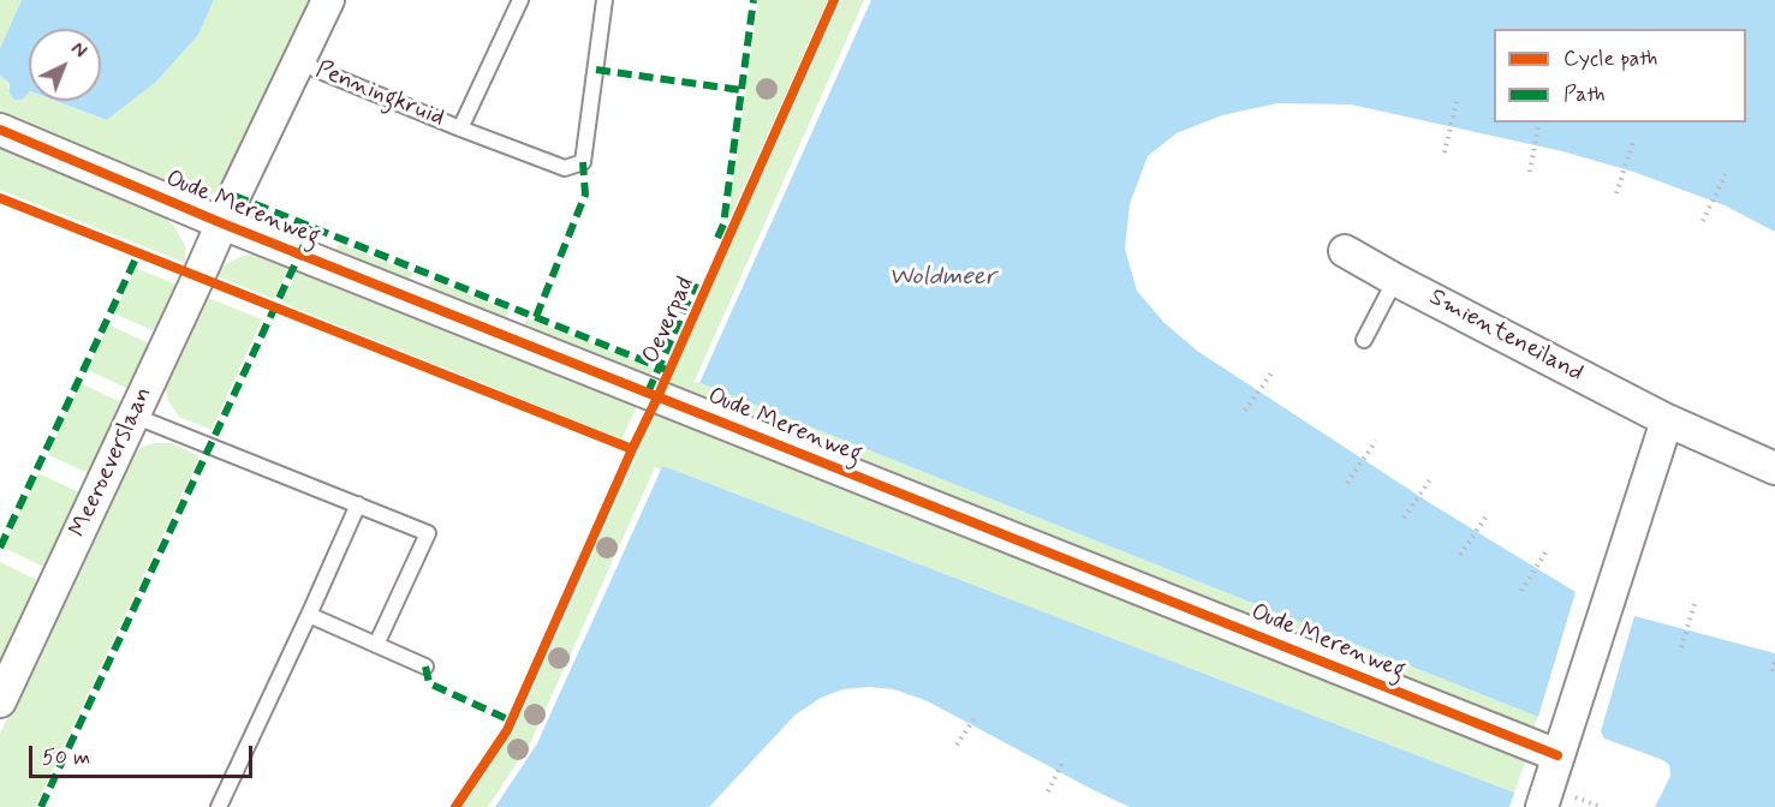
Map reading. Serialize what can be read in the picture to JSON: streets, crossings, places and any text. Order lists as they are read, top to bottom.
{
  "streets": {
    "street": [
      "Penningkruid",
      "Oude Merenweg",
      "Smienteneiland",
      "Meeroeverslaan"
    ],
    "cycle path": ["Oeverpad"]
  },
  "crossings": [
    ["Penningkruid", "Oude Merenweg"],
    ["Penningkruid", "Meeroeverslaan"],
    ["Oude Merenweg", "Meeroeverslaan"]
  ],
  "water": ["Woldmeer"],
  "legend": ["Cycle path", "Path"],
  "scale_bar": "50 m",
  "north": "top right"
}
